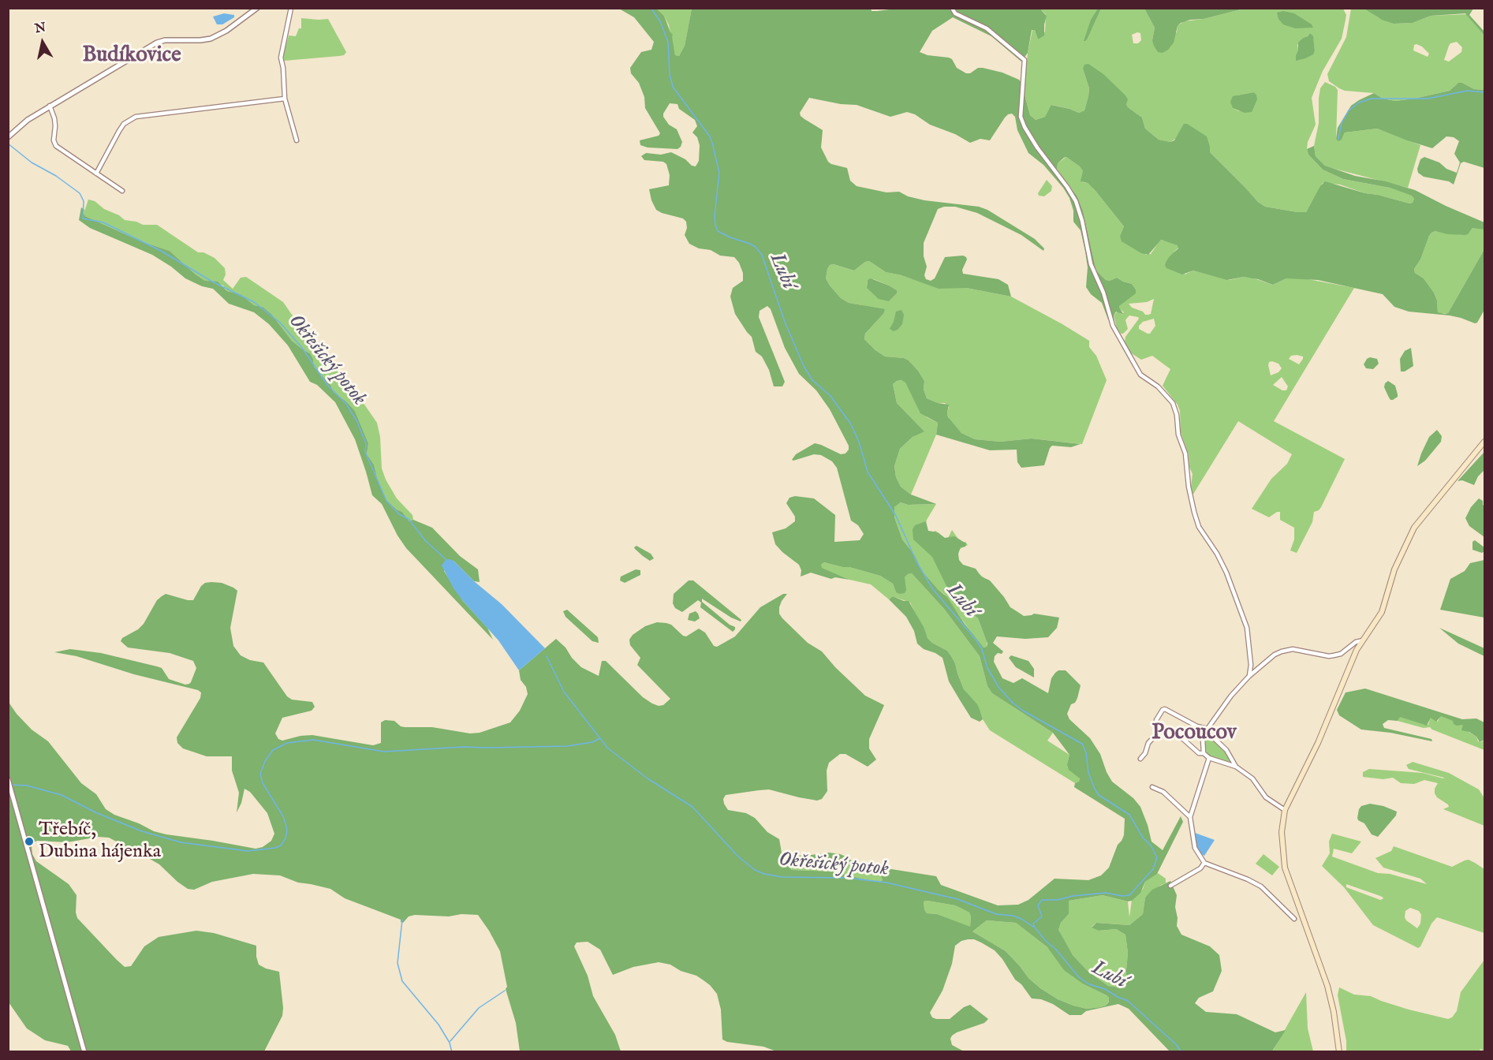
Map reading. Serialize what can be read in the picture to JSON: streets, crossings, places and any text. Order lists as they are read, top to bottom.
{
  "districts": ["Budíkovice", "Pocoucov"],
  "water": ["Lubí", "Okřešický potok"],
  "places": ["Třebíč, Dubina hájenka"],
  "north": "top"
}
